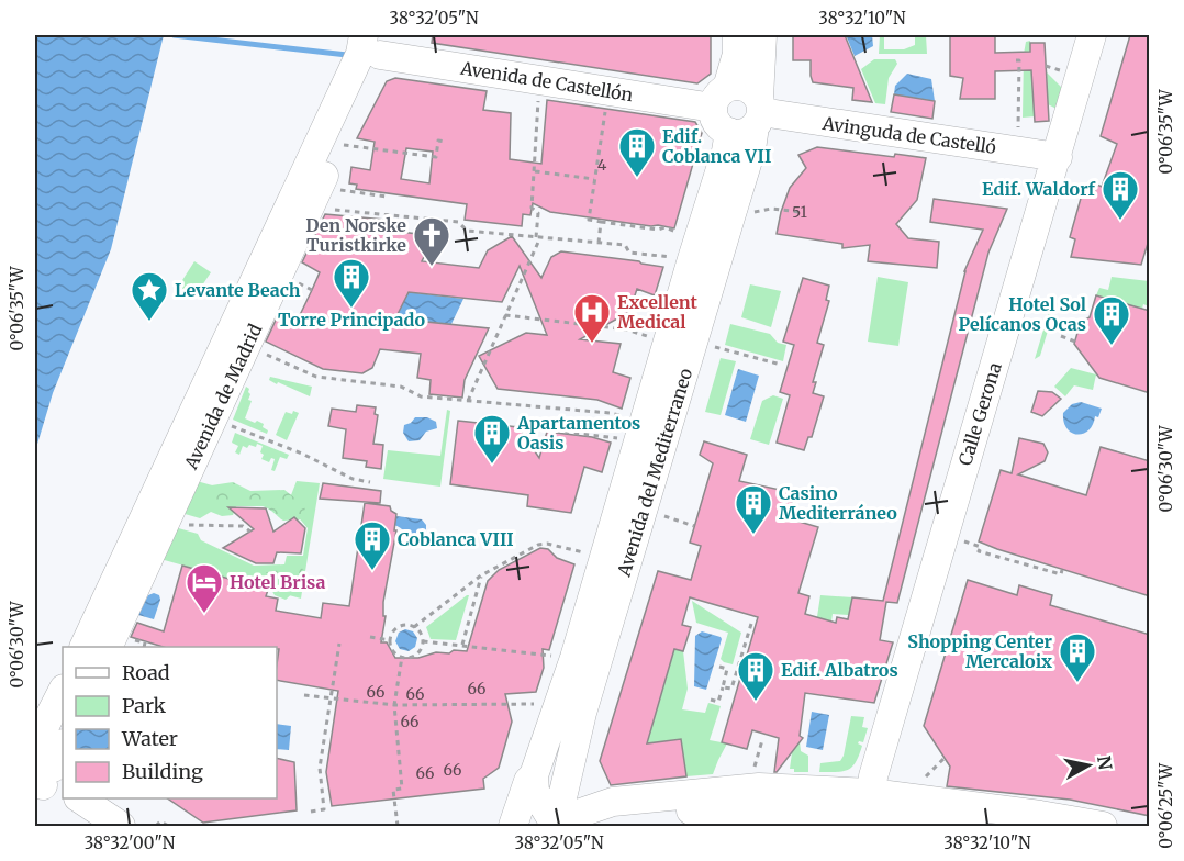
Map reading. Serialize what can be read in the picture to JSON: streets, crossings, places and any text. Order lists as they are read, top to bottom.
{
  "streets": {
    "street": [
      "Avenida de Castellón",
      "Avinguda de Castelló",
      "Avenida de Madrid",
      "Calle Gerona",
      "Avenida del Mediterraneo"
    ]
  },
  "crossings": [
    ["Avenida de Castellón", "Avinguda de Castelló"],
    ["Avenida de Castellón", "Avenida de Madrid"],
    ["Avenida de Castellón", "Avenida del Mediterraneo"],
    ["Avinguda de Castelló", "Calle Gerona"],
    ["Avinguda de Castelló", "Avenida del Mediterraneo"]
  ],
  "places": {
    "building": [
      "Edif. Coblanca VII",
      "Edif. Waldorf",
      "Torre Principado",
      "Hotel Sol Pelícanos Ocas",
      "Apartamentos Oasis",
      "Casino Mediterráneo",
      "Coblanca VIII",
      "Shopping Center Mercaloix",
      "Edif. Albatros"
    ],
    "church": ["Den Norske Turistkirke"],
    "place": ["Levante Beach"],
    "hospital": ["Excellent Medical"],
    "hotel": ["Hotel Brisa"]
  },
  "house_numbers": [
    "4",
    "51",
    "66",
    "66",
    "66",
    "66",
    "66",
    "66"
  ],
  "legend": [
    "Road",
    "Park",
    "Water",
    "Building"
  ],
  "north": "right",
  "coordinates": [
    "38°32'05\"N",
    "38°32'10\"N",
    "0°06'35\"W",
    "0°06'30\"W",
    "0°06'25\"W",
    "38°32'00\"N"
  ]
}
